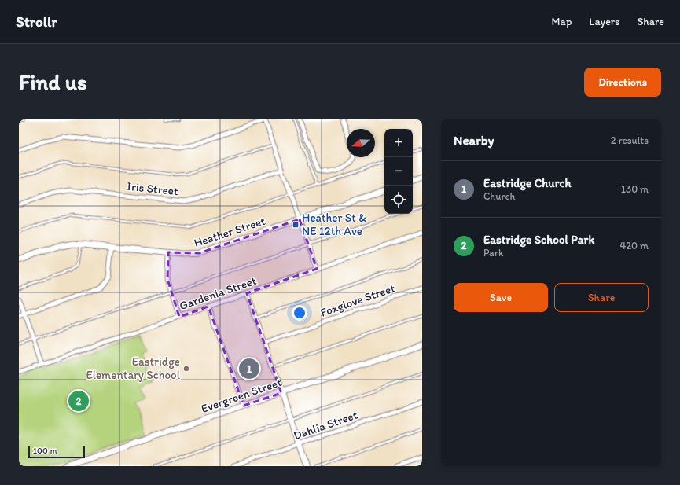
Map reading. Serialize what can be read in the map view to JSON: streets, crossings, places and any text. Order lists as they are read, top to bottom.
{
  "streets": {
    "street": [
      "Iris Street",
      "Heather Street",
      "Gardenia Street",
      "Foxglove Street",
      "Evergreen Street",
      "Dahlia Street"
    ]
  },
  "places": {
    "transit": ["Heather St & NE 12th Ave"],
    "other": ["Eastridge Elementary School"]
  },
  "scale_bar": "100 m",
  "north": "left",
  "page": {
    "header": "Strollr",
    "nav": ["Map", "Layers", "Share"],
    "buttons": [
      "Directions",
      ["Save", "Share"]
    ],
    "title": "Find us",
    "heading": ["Nearby", "2 results"],
    "map_buttons": ["+", "−"],
    "list": [
      {
        "mark": "1",
        "name": "Eastridge Church",
        "note": "Church",
        "value": "130 m"
      },
      {
        "mark": "2",
        "name": "Eastridge School Park",
        "note": "Park",
        "value": "420 m"
      }
    ],
    "pins": ["1", "2"],
    "scale": "100 m"
  }
}
